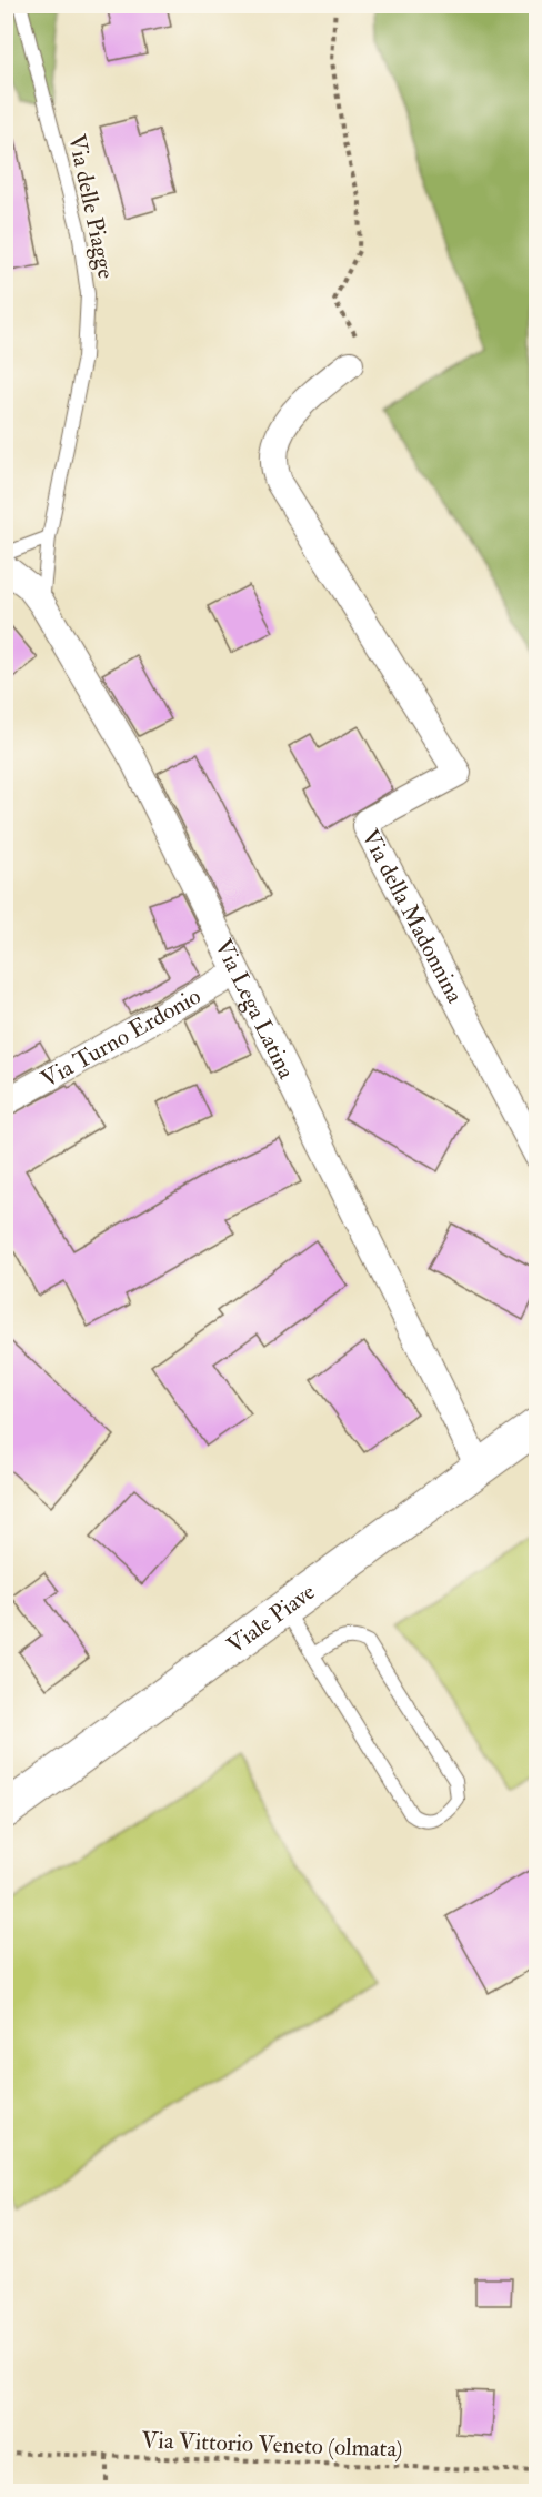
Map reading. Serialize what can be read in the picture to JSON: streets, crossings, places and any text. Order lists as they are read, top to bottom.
{
  "streets": {
    "street": [
      "Via della Madonnina",
      "Via Lega Latina",
      "Via Turno Erdonio",
      "Viale Piave"
    ],
    "lane": ["Via delle Piagge"],
    "path": ["Via Vittorio Veneto (olmata)"]
  },
  "crossings": [
    ["Via delle Piagge", "Via Lega Latina"],
    ["Via Lega Latina", "Via Turno Erdonio"],
    ["Via Lega Latina", "Viale Piave"]
  ]
}
